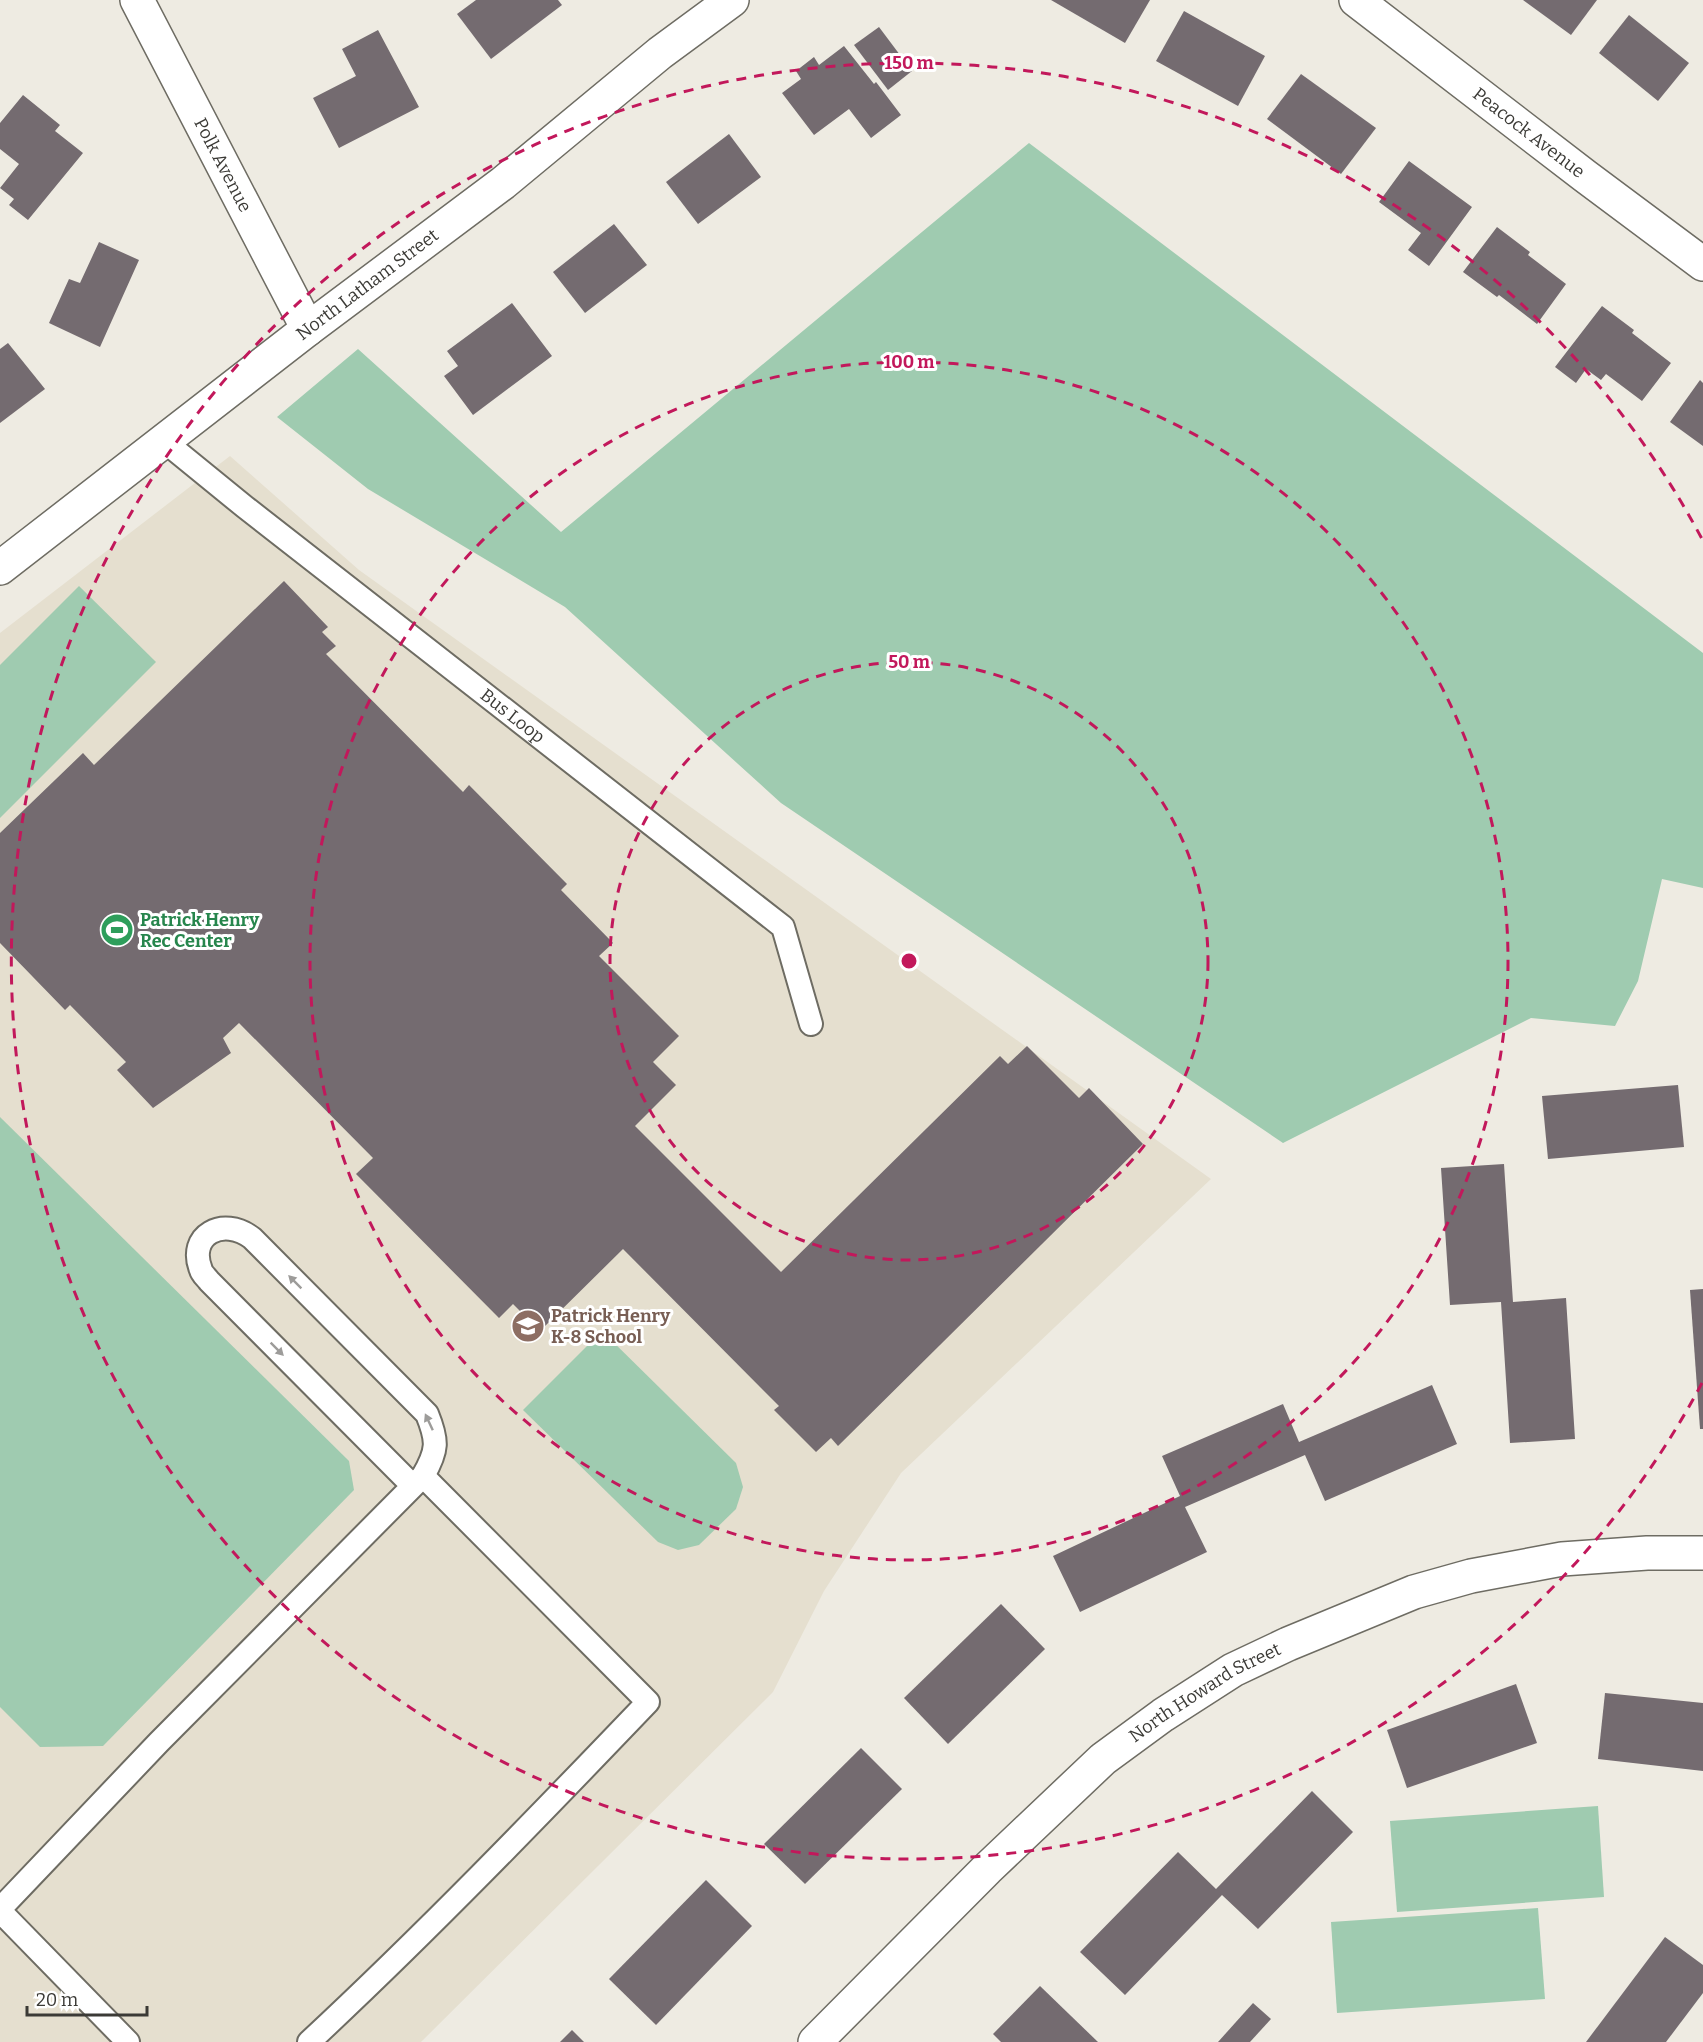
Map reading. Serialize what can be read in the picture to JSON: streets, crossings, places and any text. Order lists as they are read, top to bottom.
{
  "streets": {
    "street": [
      "Peacock Avenue",
      "Polk Avenue",
      "North Latham Street",
      "North Howard Street"
    ],
    "lane": ["Bus Loop"]
  },
  "crossings": [
    ["Polk Avenue", "North Latham Street"],
    ["North Latham Street", "Bus Loop"]
  ],
  "places": {
    "sports": ["Patrick Henry Rec Center"],
    "school or university": ["Patrick Henry K-8 School"]
  },
  "scale_bar": "20 m",
  "rings": ["150 m", "100 m", "50 m"]
}
